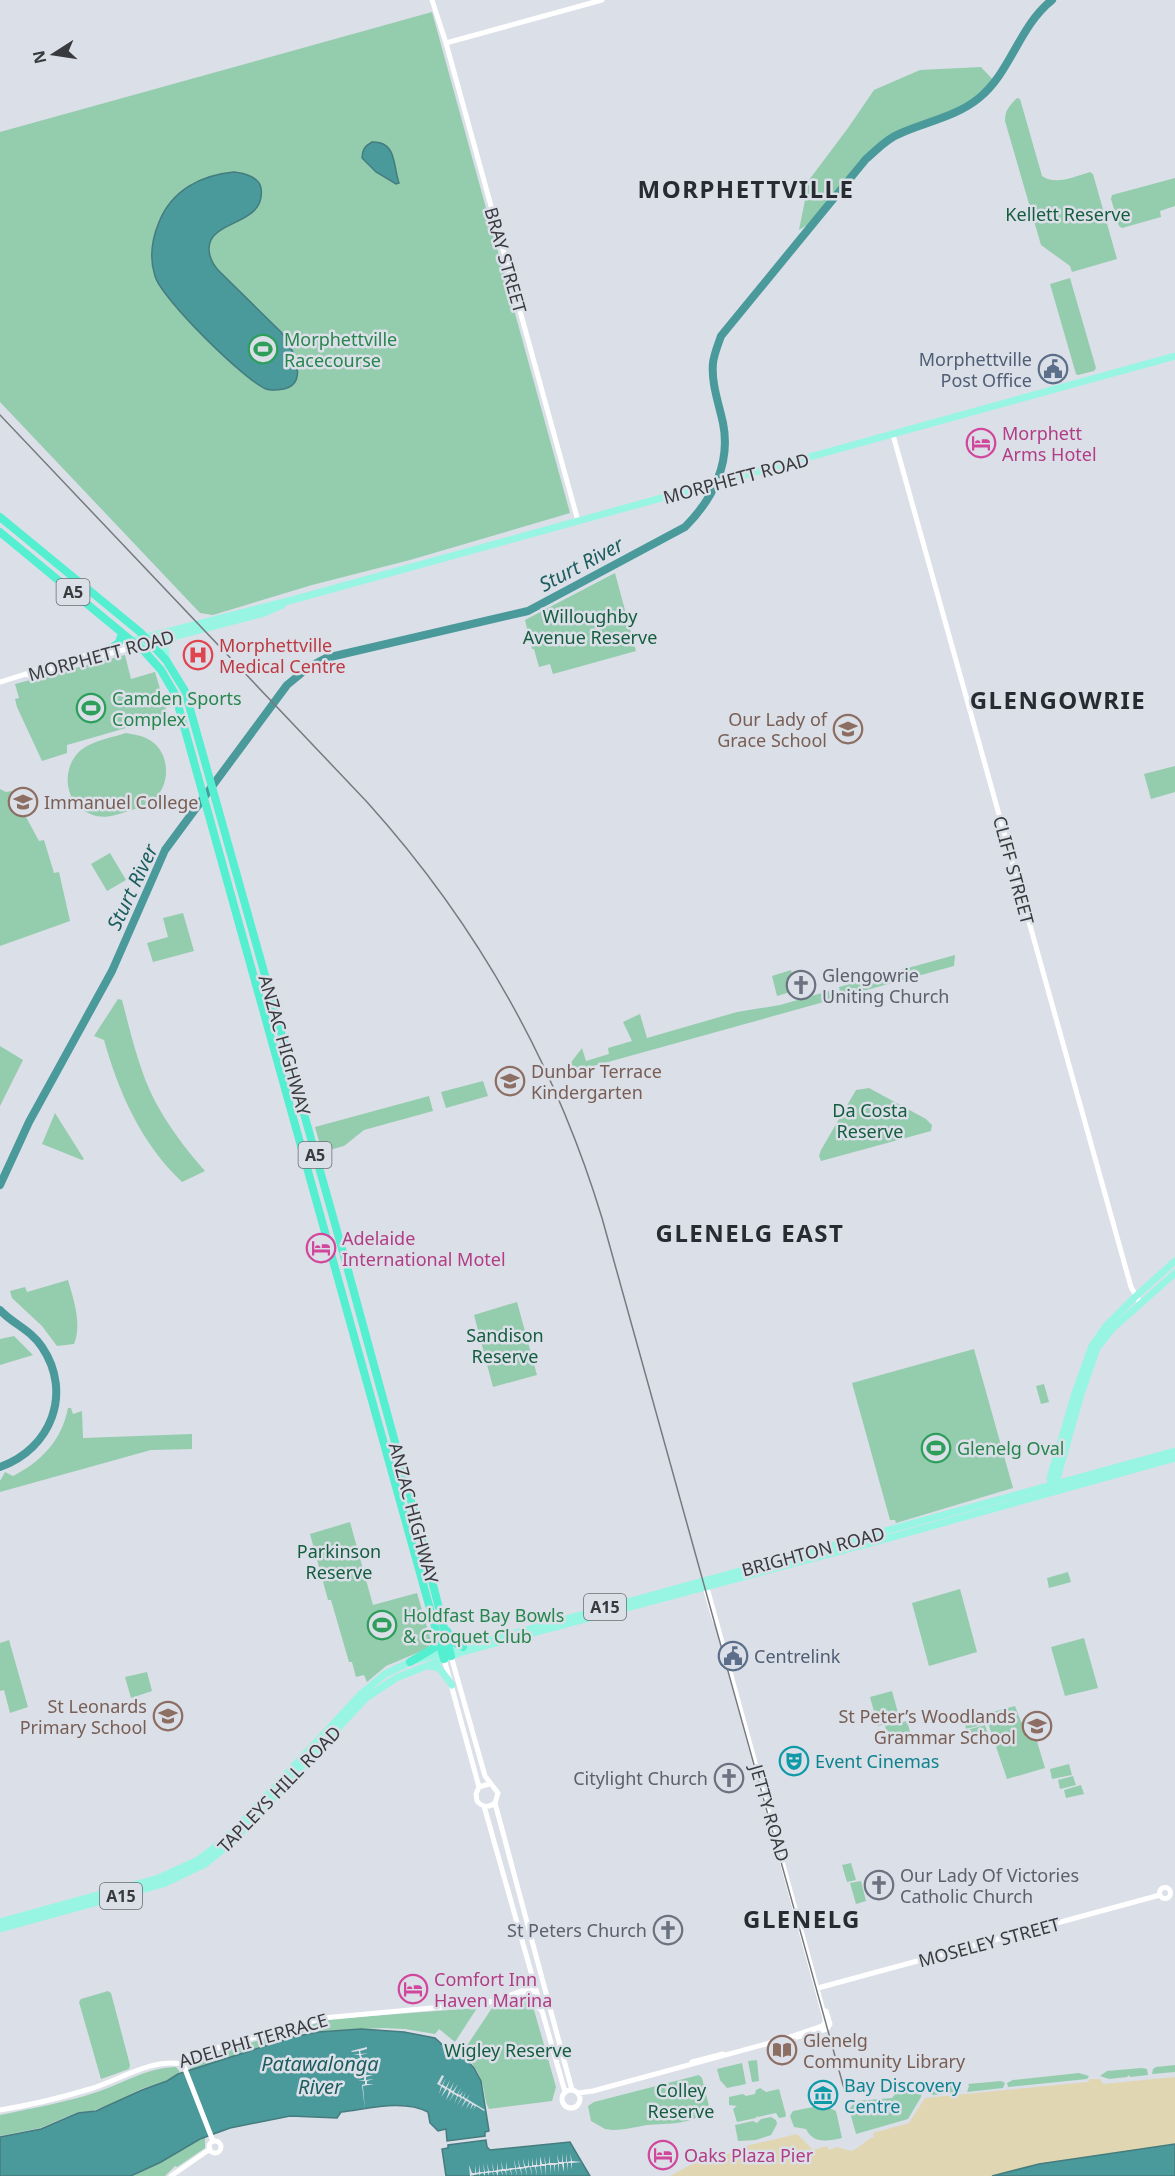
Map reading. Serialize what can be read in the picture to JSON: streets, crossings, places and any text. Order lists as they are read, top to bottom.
{
  "streets": {
    "highway": ["A5", "ANZAC HIGHWAY"],
    "main road": [
      "MORPHETT ROAD",
      "BRIGHTON ROAD",
      "A15",
      "TAPLEYS HILL ROAD"
    ],
    "street": [
      "BRAY STREET",
      "CLIFF STREET",
      "JETTY ROAD",
      "MOSELEY STREET",
      "ADELPHI TERRACE"
    ]
  },
  "crossings": [
    ["BRAY STREET", "MORPHETT ROAD"],
    ["MORPHETT ROAD", "CLIFF STREET"],
    ["MORPHETT ROAD", "ANZAC HIGHWAY"],
    ["ANZAC HIGHWAY", "BRIGHTON ROAD"],
    ["ANZAC HIGHWAY", "TAPLEYS HILL ROAD"],
    ["BRIGHTON ROAD", "TAPLEYS HILL ROAD"],
    ["BRIGHTON ROAD", "JETTY ROAD"],
    ["JETTY ROAD", "MOSELEY STREET"]
  ],
  "districts": [
    "MORPHETTVILLE",
    "GLENGOWRIE",
    "GLENELG EAST",
    "GLENELG"
  ],
  "water": ["Sturt River", "Patawalonga River"],
  "parks": [
    "Kellett Reserve",
    "Willoughby Avenue Reserve",
    "Da Costa Reserve",
    "Sandison Reserve",
    "Parkinson Reserve",
    "Wigley Reserve",
    "Colley Reserve"
  ],
  "places": {
    "sports": [
      "Morphettville Racecourse",
      "Camden Sports Complex",
      "Glenelg Oval",
      "Holdfast Bay Bowls & Croquet Club"
    ],
    "public building": ["Morphettville Post Office", "Centrelink"],
    "hotel": [
      "Morphett Arms Hotel",
      "Adelaide International Motel",
      "Comfort Inn Haven Marina",
      "Oaks Plaza Pier"
    ],
    "hospital": ["Morphettville Medical Centre"],
    "school or university": [
      "Our Lady of Grace School",
      "Immanuel College",
      "Dunbar Terrace Kindergarten",
      "St Leonards Primary School",
      "St Peter’s Woodlands Grammar School"
    ],
    "church": [
      "Glengowrie Uniting Church",
      "Citylight Church",
      "Our Lady Of Victories Catholic Church",
      "St Peters Church"
    ],
    "theatre": ["Event Cinemas"],
    "library": ["Glenelg Community Library"],
    "museum": ["Bay Discovery Centre"]
  },
  "north": "left"
}
